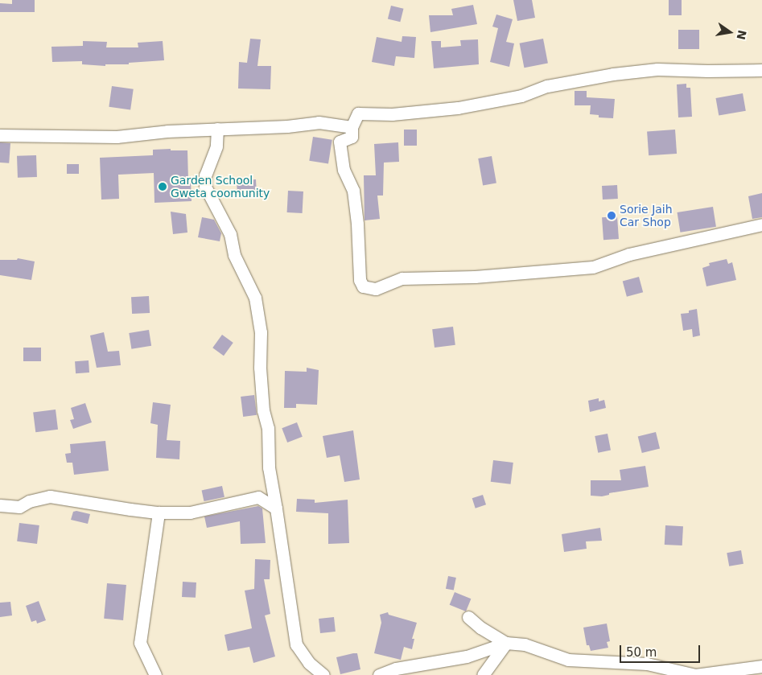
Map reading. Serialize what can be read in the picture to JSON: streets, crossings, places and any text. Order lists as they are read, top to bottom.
{
  "places": ["Garden School Gweta coomunity", "Sorie Jaih Car Shop"],
  "scale_bar": "50 m",
  "north": "right"
}
